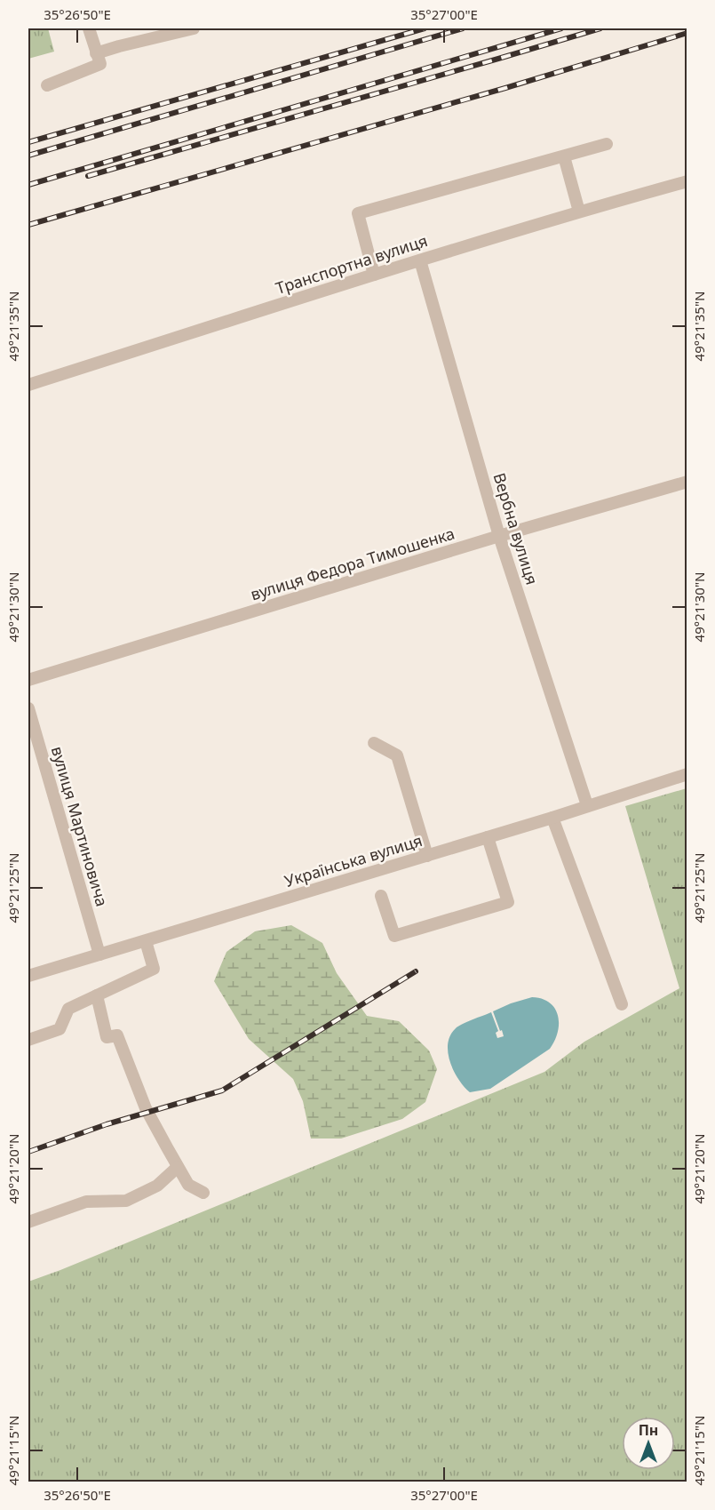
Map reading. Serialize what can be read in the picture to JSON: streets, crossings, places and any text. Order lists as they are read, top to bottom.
{
  "streets": {
    "street": [
      "Транспортна вулиця",
      "Вербна вулиця",
      "вулиця Федора Тимошенка",
      "вулиця Мартиновича",
      "Українська вулиця"
    ]
  },
  "crossings": [
    ["Транспортна вулиця", "Вербна вулиця"],
    ["Вербна вулиця", "вулиця Федора Тимошенка"],
    ["Вербна вулиця", "Українська вулиця"],
    ["вулиця Мартиновича", "Українська вулиця"]
  ],
  "north": "top",
  "coordinates": [
    "35°26'50\"E",
    "35°27'00\"E",
    "49°21'35\"N",
    "49°21'30\"N",
    "49°21'25\"N",
    "49°21'20\"N",
    "49°21'15\"N"
  ]
}
